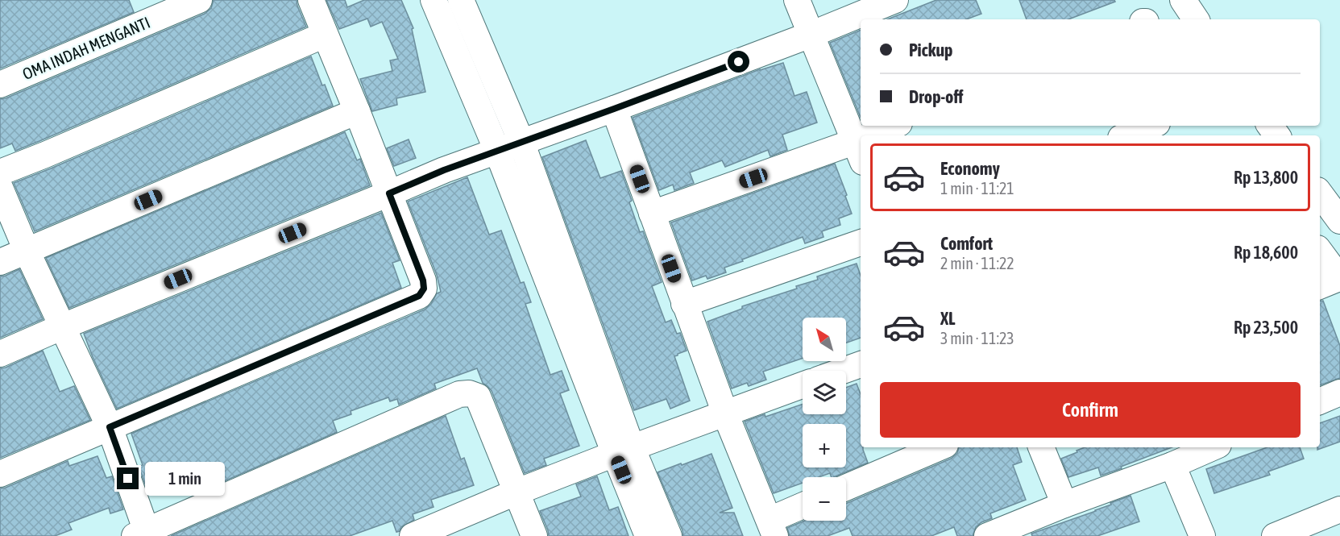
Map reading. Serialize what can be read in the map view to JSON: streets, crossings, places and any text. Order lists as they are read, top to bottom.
{
  "streets": {
    "street": ["OMA INDAH MENGANTI"]
  },
  "north": "top left",
  "page": {
    "banner": ["Pickup", "Drop-off"],
    "list": [
      {
        "name": "Economy",
        "note": "1 min · 11:21",
        "value": "Rp 13,800"
      },
      {
        "name": "Comfort",
        "note": "2 min · 11:22",
        "value": "Rp 18,600"
      },
      {
        "name": "XL",
        "note": "3 min · 11:23",
        "value": "Rp 23,500"
      }
    ],
    "map_buttons": ["+", "−"],
    "buttons": "Confirm",
    "bubble": "1 min"
  }
}
